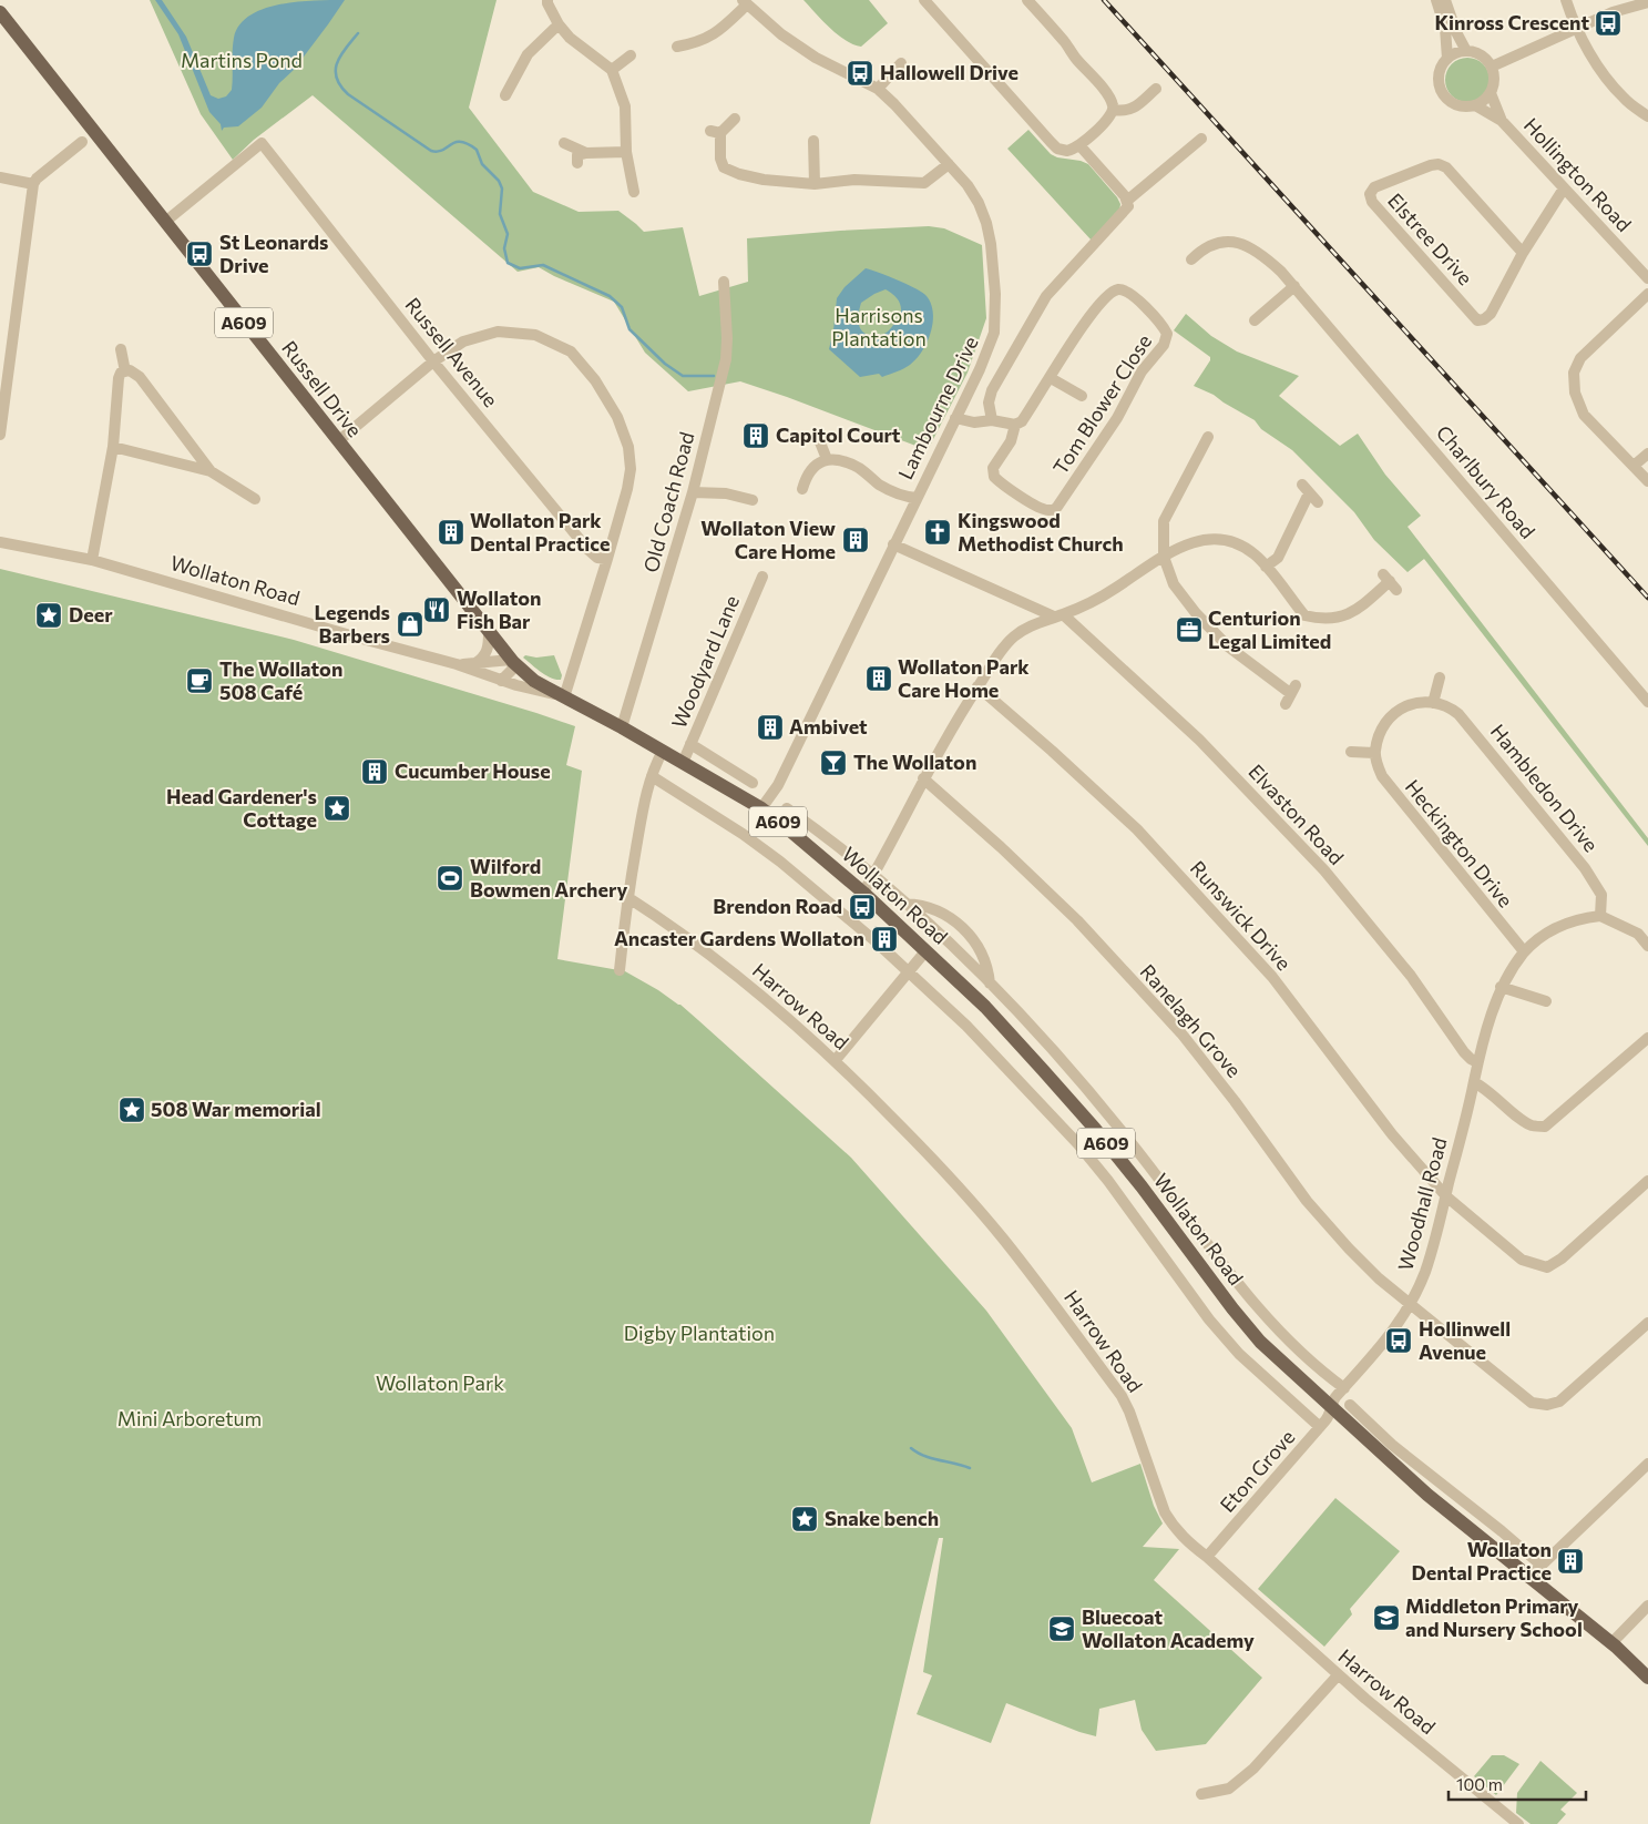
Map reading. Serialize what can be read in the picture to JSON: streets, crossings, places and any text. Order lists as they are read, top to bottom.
{
  "streets": {
    "main road": ["A609", "Russell Drive", "Wollaton Road"],
    "street": [
      "Hollington Road",
      "Elstree Drive",
      "Russell Avenue",
      "Tom Blower Close",
      "Lambourne Drive",
      "Charlbury Road",
      "Old Coach Road",
      "Woodyard Lane",
      "Hambledon Drive",
      "Elvaston Road",
      "Heckington Drive",
      "Runswick Drive",
      "Harrow Road",
      "Ranelagh Grove",
      "Woodhall Road",
      "Eton Grove"
    ]
  },
  "crossings": [
    ["Hollington Road", "Elstree Drive"],
    ["Russell Avenue", "Russell Drive"],
    ["Russell Drive", "Wollaton Road"],
    ["Lambourne Drive", "Wollaton Road"],
    ["Lambourne Drive", "Elvaston Road"],
    ["Old Coach Road", "Wollaton Road"],
    ["Wollaton Road", "Woodyard Lane"],
    ["Wollaton Road", "Woodhall Road"],
    ["Wollaton Road", "Eton Grove"],
    ["Hambledon Drive", "Woodhall Road"],
    ["Elvaston Road", "Woodhall Road"],
    ["Heckington Drive", "Woodhall Road"],
    ["Runswick Drive", "Woodhall Road"],
    ["Harrow Road", "Eton Grove"],
    ["Ranelagh Grove", "Woodhall Road"],
    ["Woodhall Road", "Eton Grove"]
  ],
  "parks": [
    "Martins Pond",
    "Harrisons Plantation",
    "Digby Plantation",
    "Wollaton Park",
    "Mini Arboretum"
  ],
  "places": {
    "bus stop": [
      "Kinross Crescent",
      "Hallowell Drive",
      "St Leonards Drive",
      "Brendon Road",
      "Hollinwell Avenue"
    ],
    "building": [
      "Capitol Court",
      "Wollaton Park Dental Practice",
      "Wollaton View Care Home",
      "Wollaton Park Care Home",
      "Ambivet",
      "Cucumber House",
      "Ancaster Gardens Wollaton",
      "Wollaton Dental Practice"
    ],
    "church": ["Kingswood Methodist Church"],
    "restaurant": ["Wollaton Fish Bar"],
    "place": [
      "Deer",
      "Head Gardener's Cottage",
      "508 War memorial",
      "Snake bench"
    ],
    "shop": ["Legends Barbers"],
    "office": ["Centurion Legal Limited"],
    "cafe": ["The Wollaton 508 Café"],
    "bar": ["The Wollaton"],
    "sports": ["Wilford Bowmen Archery"],
    "school or university": ["Middleton Primary and Nursery School", "Bluecoat Wollaton Academy"]
  },
  "scale_bar": "100 m"
}
